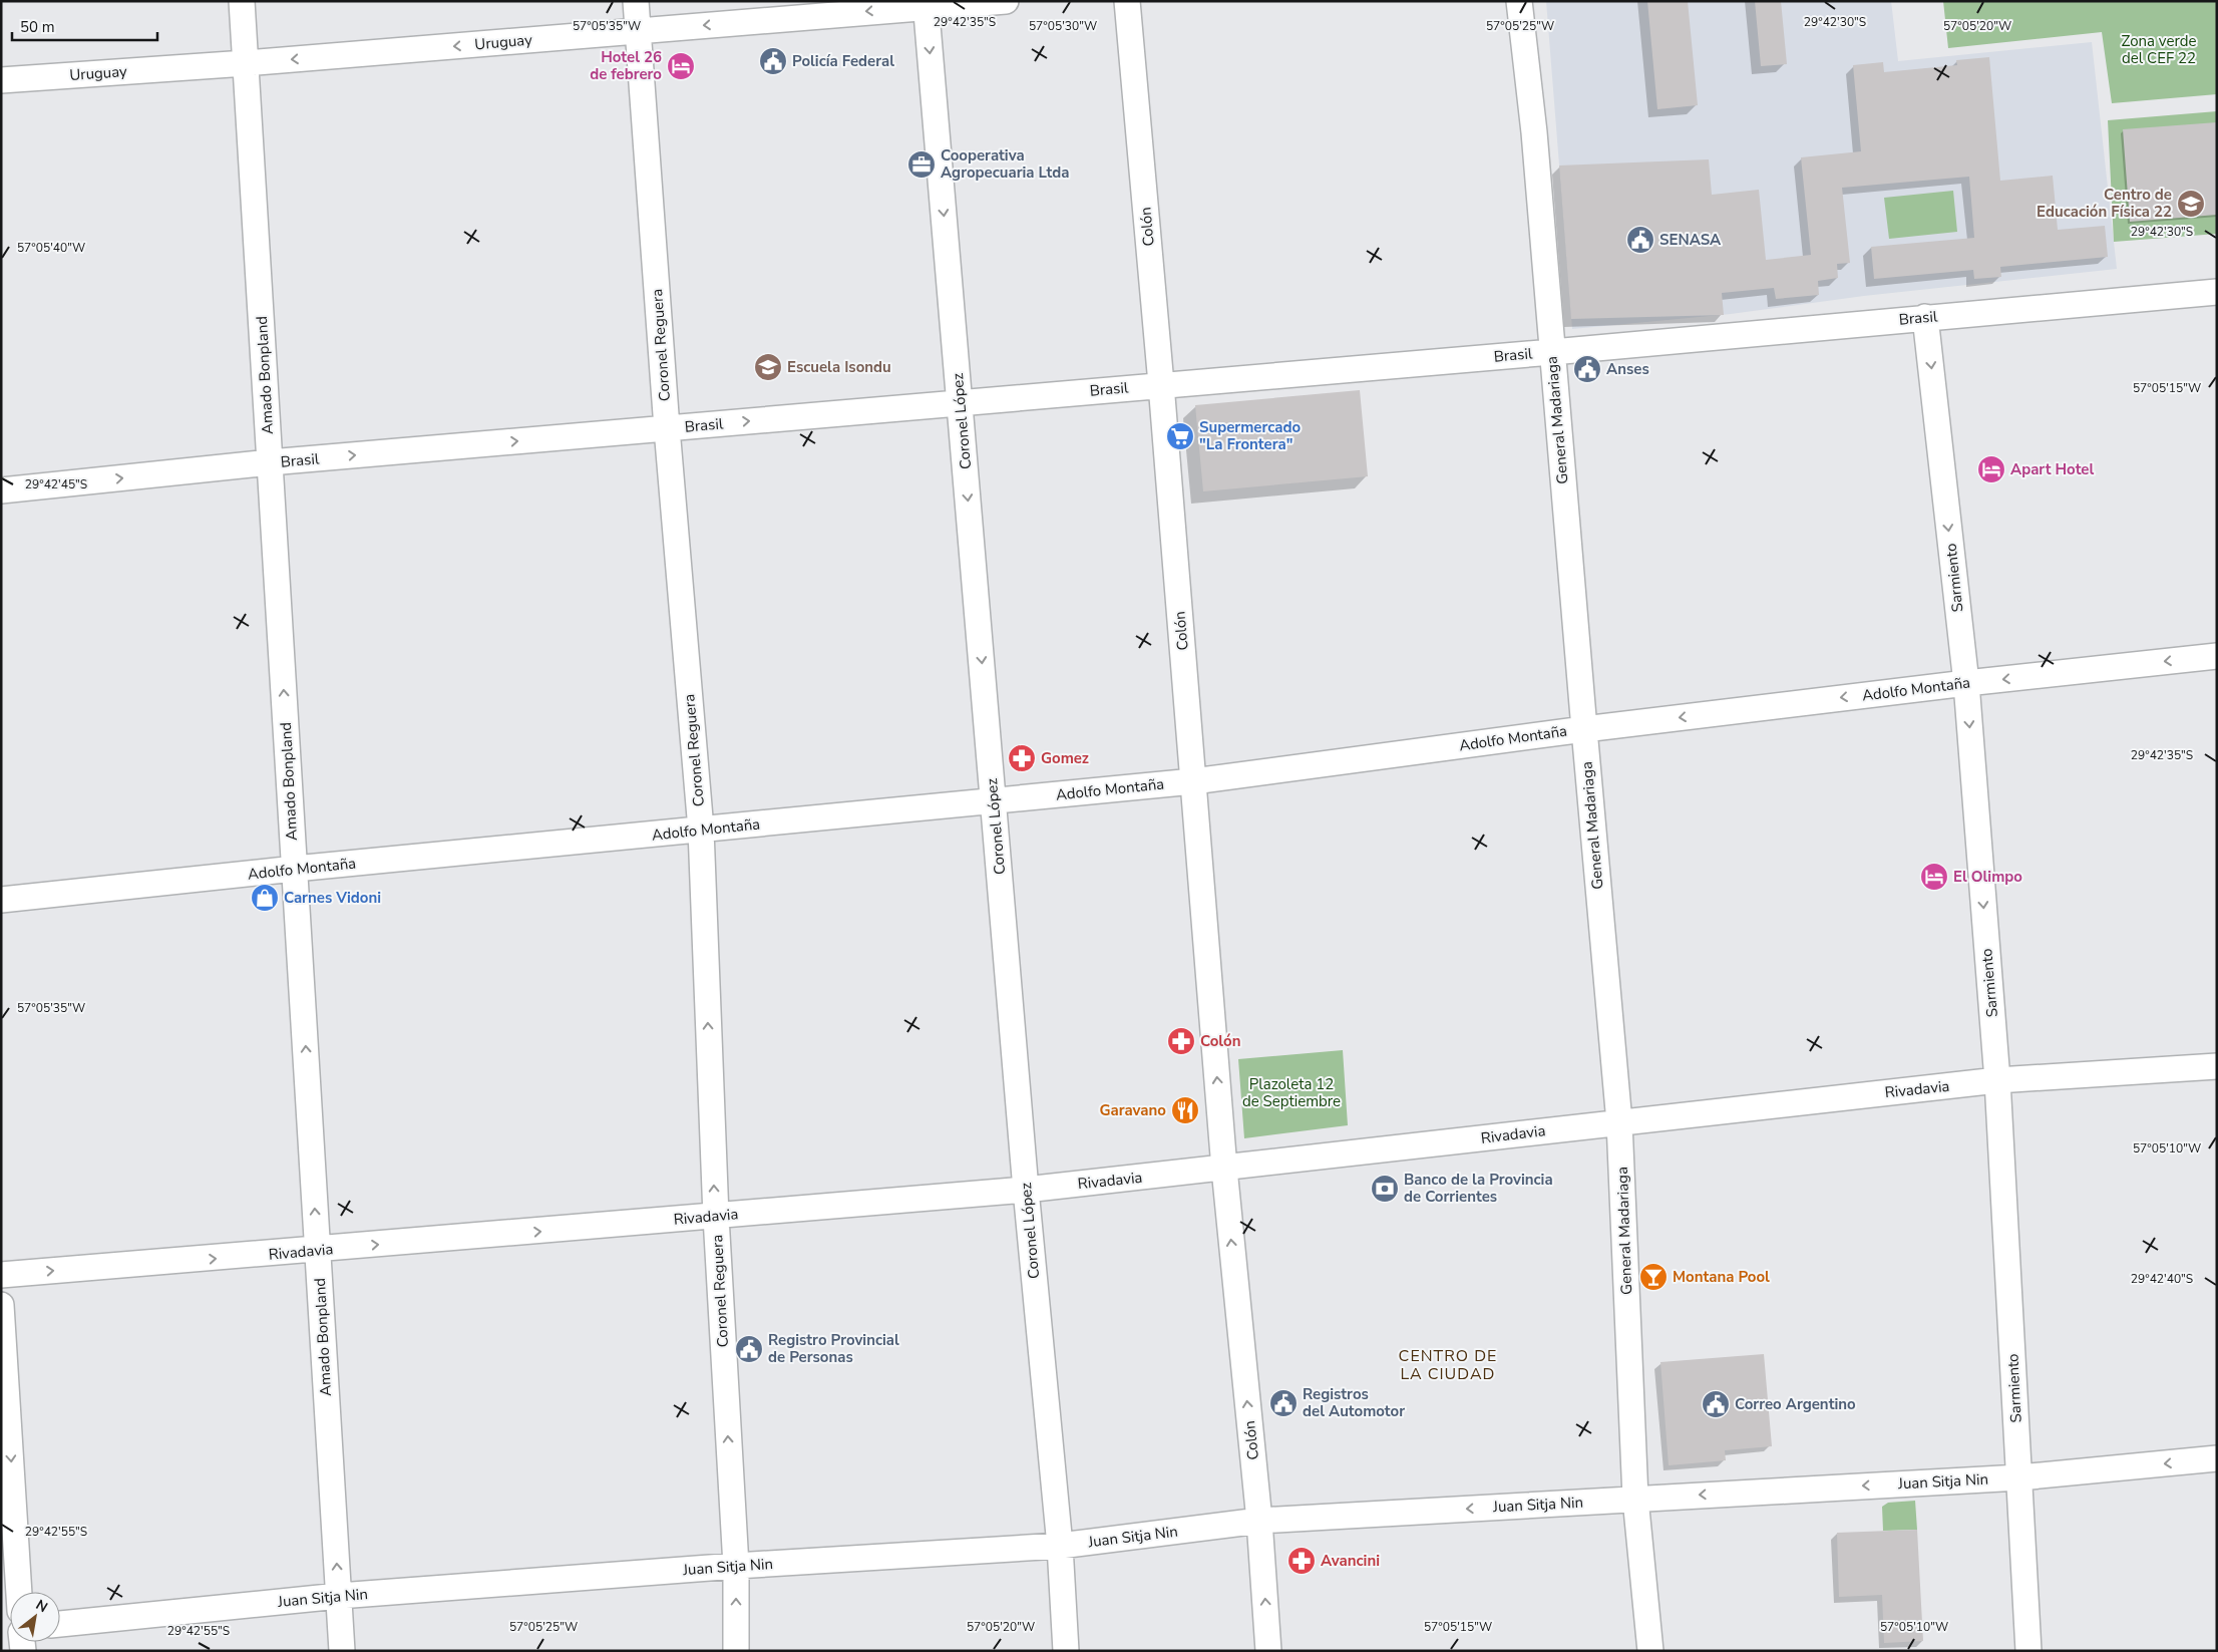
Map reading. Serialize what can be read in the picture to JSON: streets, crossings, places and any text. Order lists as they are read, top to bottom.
{
  "streets": {
    "street": [
      "Uruguay",
      "Colón",
      "Brasil",
      "Coronel Reguera",
      "Amado Bonpland",
      "General Madariaga",
      "Coronel López",
      "Sarmiento",
      "Adolfo Montaña",
      "Rivadavia",
      "Juan Sitja Nin"
    ]
  },
  "crossings": [
    ["Uruguay", "Coronel Reguera"],
    ["Uruguay", "Amado Bonpland"],
    ["Uruguay", "Coronel López"],
    ["Colón", "Brasil"],
    ["Colón", "Adolfo Montaña"],
    ["Colón", "Rivadavia"],
    ["Colón", "Juan Sitja Nin"],
    ["Brasil", "Coronel Reguera"],
    ["Brasil", "Amado Bonpland"],
    ["Brasil", "General Madariaga"],
    ["Brasil", "Coronel López"],
    ["Brasil", "Sarmiento"],
    ["Coronel Reguera", "Adolfo Montaña"],
    ["Coronel Reguera", "Rivadavia"],
    ["Coronel Reguera", "Juan Sitja Nin"],
    ["Amado Bonpland", "Adolfo Montaña"],
    ["Amado Bonpland", "Rivadavia"],
    ["Amado Bonpland", "Juan Sitja Nin"],
    ["General Madariaga", "Adolfo Montaña"],
    ["General Madariaga", "Rivadavia"],
    ["General Madariaga", "Juan Sitja Nin"],
    ["Coronel López", "Adolfo Montaña"],
    ["Coronel López", "Rivadavia"],
    ["Coronel López", "Juan Sitja Nin"],
    ["Sarmiento", "Adolfo Montaña"],
    ["Sarmiento", "Rivadavia"],
    ["Sarmiento", "Juan Sitja Nin"]
  ],
  "one_way": [
    "Uruguay",
    "Colón",
    "Brasil",
    "Coronel Reguera",
    "Amado Bonpland",
    "Coronel López",
    "Sarmiento",
    "Juan Sitja Nin"
  ],
  "districts": ["CENTRO DE LA CIUDAD"],
  "parks": ["Zona verde del CEF 22", "Plazoleta 12 de Septiembre"],
  "places": {
    "public building": [
      "Policía Federal",
      "SENASA",
      "Anses",
      "Registro Provincial de Personas",
      "Registros del Automotor",
      "Correo Argentino"
    ],
    "hotel": ["Hotel 26 de febrero", "Apart Hotel", "El Olimpo"],
    "office": ["Cooperativa Agropecuaria Ltda"],
    "school or university": ["Centro de Educación Física 22", "Escuela Isondu"],
    "supermarket": ["Supermercado \"La Frontera\""],
    "pharmacy": ["Gomez", "Colón", "Avancini"],
    "shop": ["Carnes Vidoni"],
    "restaurant": ["Garavano"],
    "bank": ["Banco de la Provincia de Corrientes"],
    "bar": ["Montana Pool"]
  },
  "scale_bar": "50 m",
  "north": "top right",
  "coordinates": [
    "29°42'35\"S",
    "29°42'30\"S",
    "57°05'35\"W",
    "57°05'30\"W",
    "57°05'25\"W",
    "57°05'20\"W",
    "57°05'40\"W",
    "57°05'15\"W",
    "29°42'45\"S",
    "57°05'10\"W",
    "29°42'40\"S",
    "29°42'55\"S"
  ]
}
